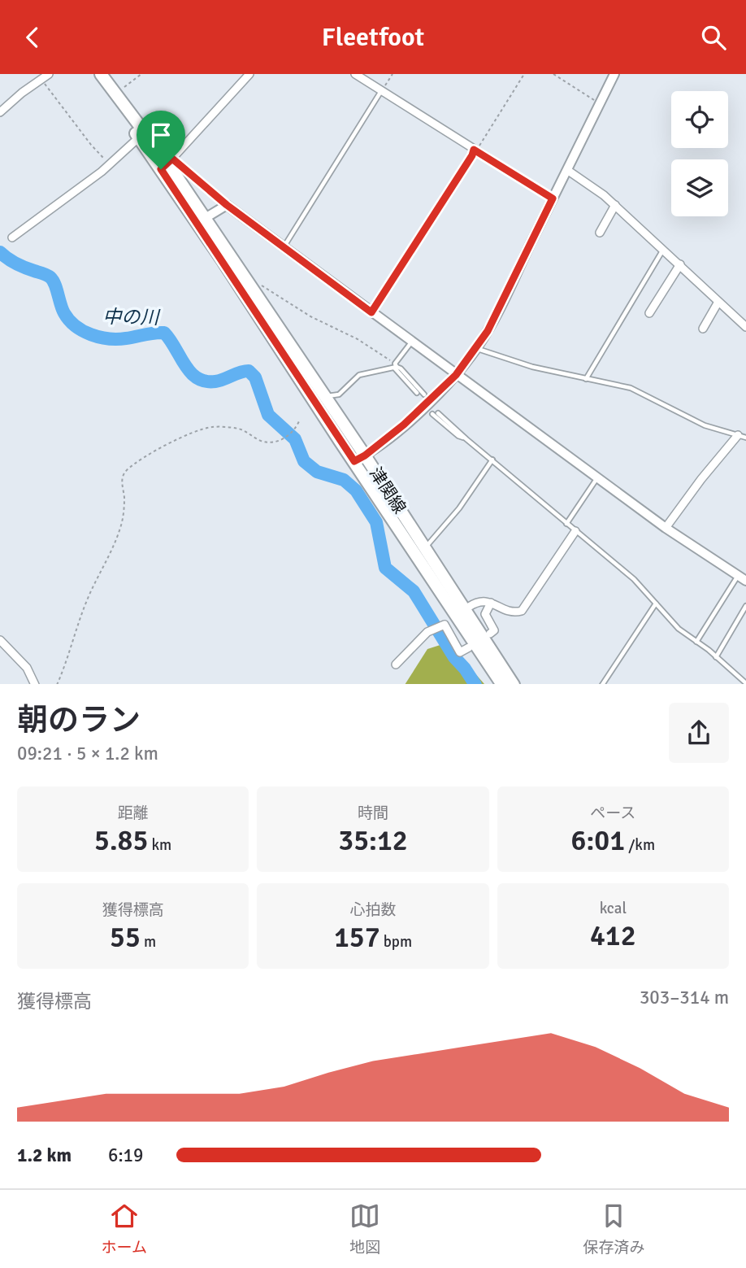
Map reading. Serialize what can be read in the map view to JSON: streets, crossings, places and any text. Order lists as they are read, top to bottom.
{
  "streets": {
    "main road": ["津関線"]
  },
  "water": ["中の川"],
  "page": {
    "header": "Fleetfoot",
    "heading": ["朝のラン", "09:21 · 5 × 1.2 km"],
    "stats": [
      ["距離", "5.85 km"],
      ["時間", "35:12"],
      ["ペース", "6:01 /km"],
      ["獲得標高", "55 m"],
      ["心拍数", "157 bpm"],
      ["kcal", "412"]
    ],
    "chart": ["獲得標高", "303–314 m"],
    "list": [
      {
        "name": "1.2 km",
        "note": "6:19"
      }
    ],
    "tabs": ["ホーム", "地図", "保存済み"]
  }
}
